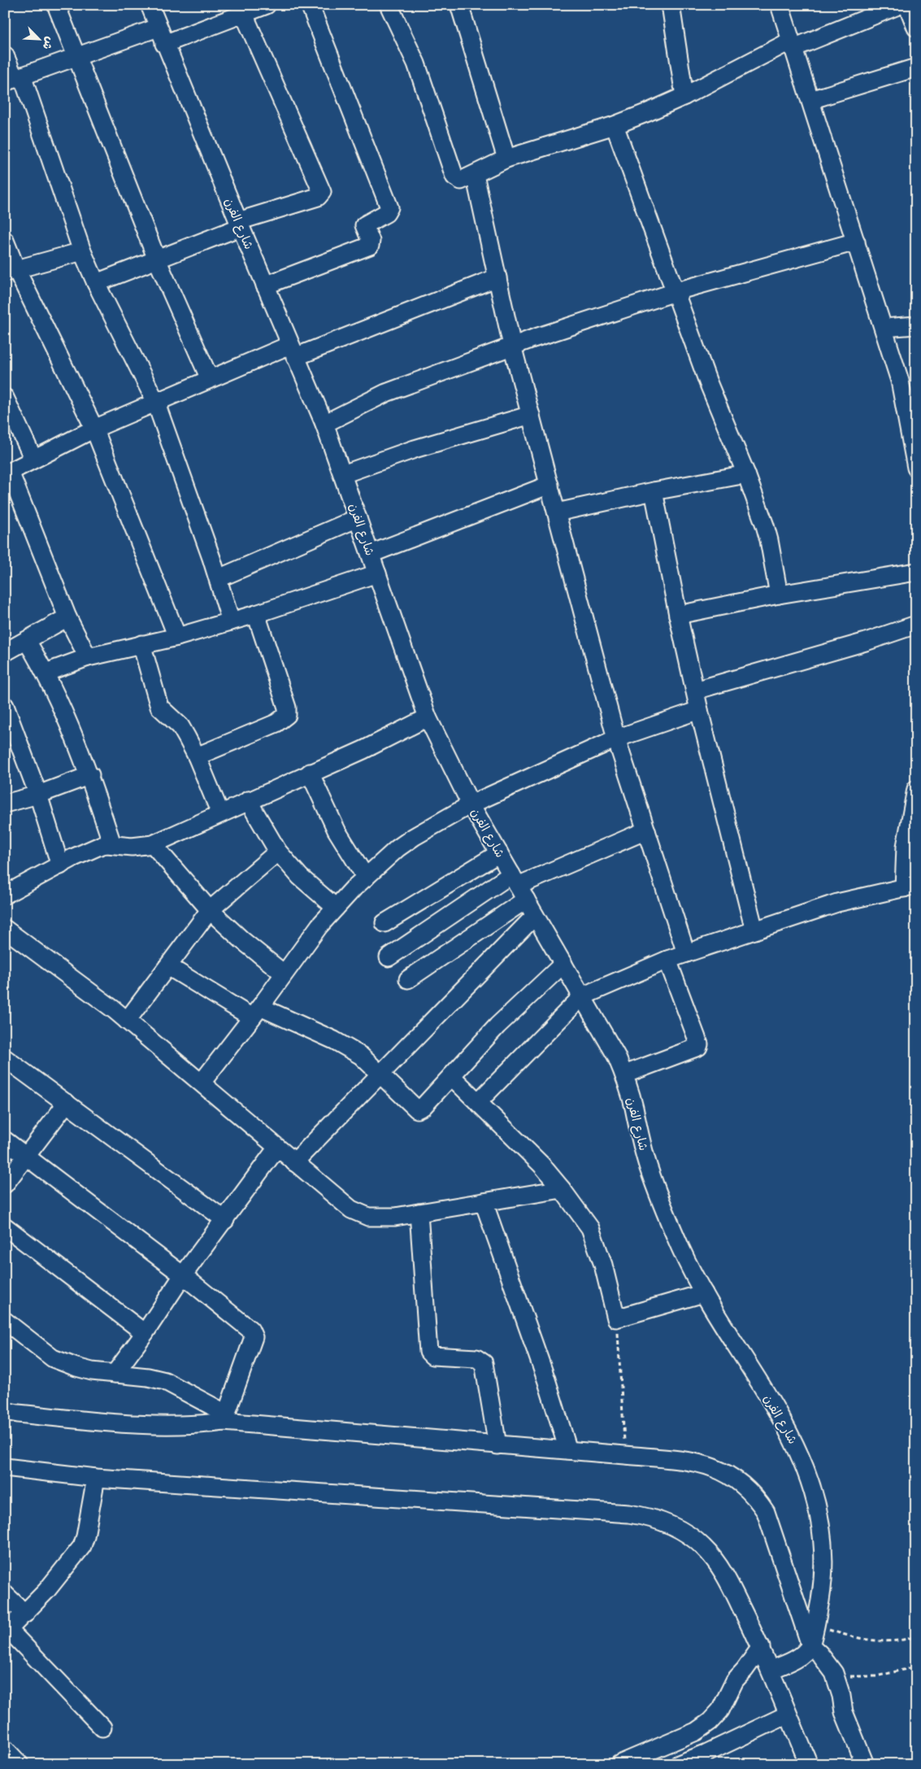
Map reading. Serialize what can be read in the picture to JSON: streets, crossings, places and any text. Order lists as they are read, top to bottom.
{
  "streets": {
    "street": ["شارع الفرن"]
  },
  "north": "bottom right"
}
